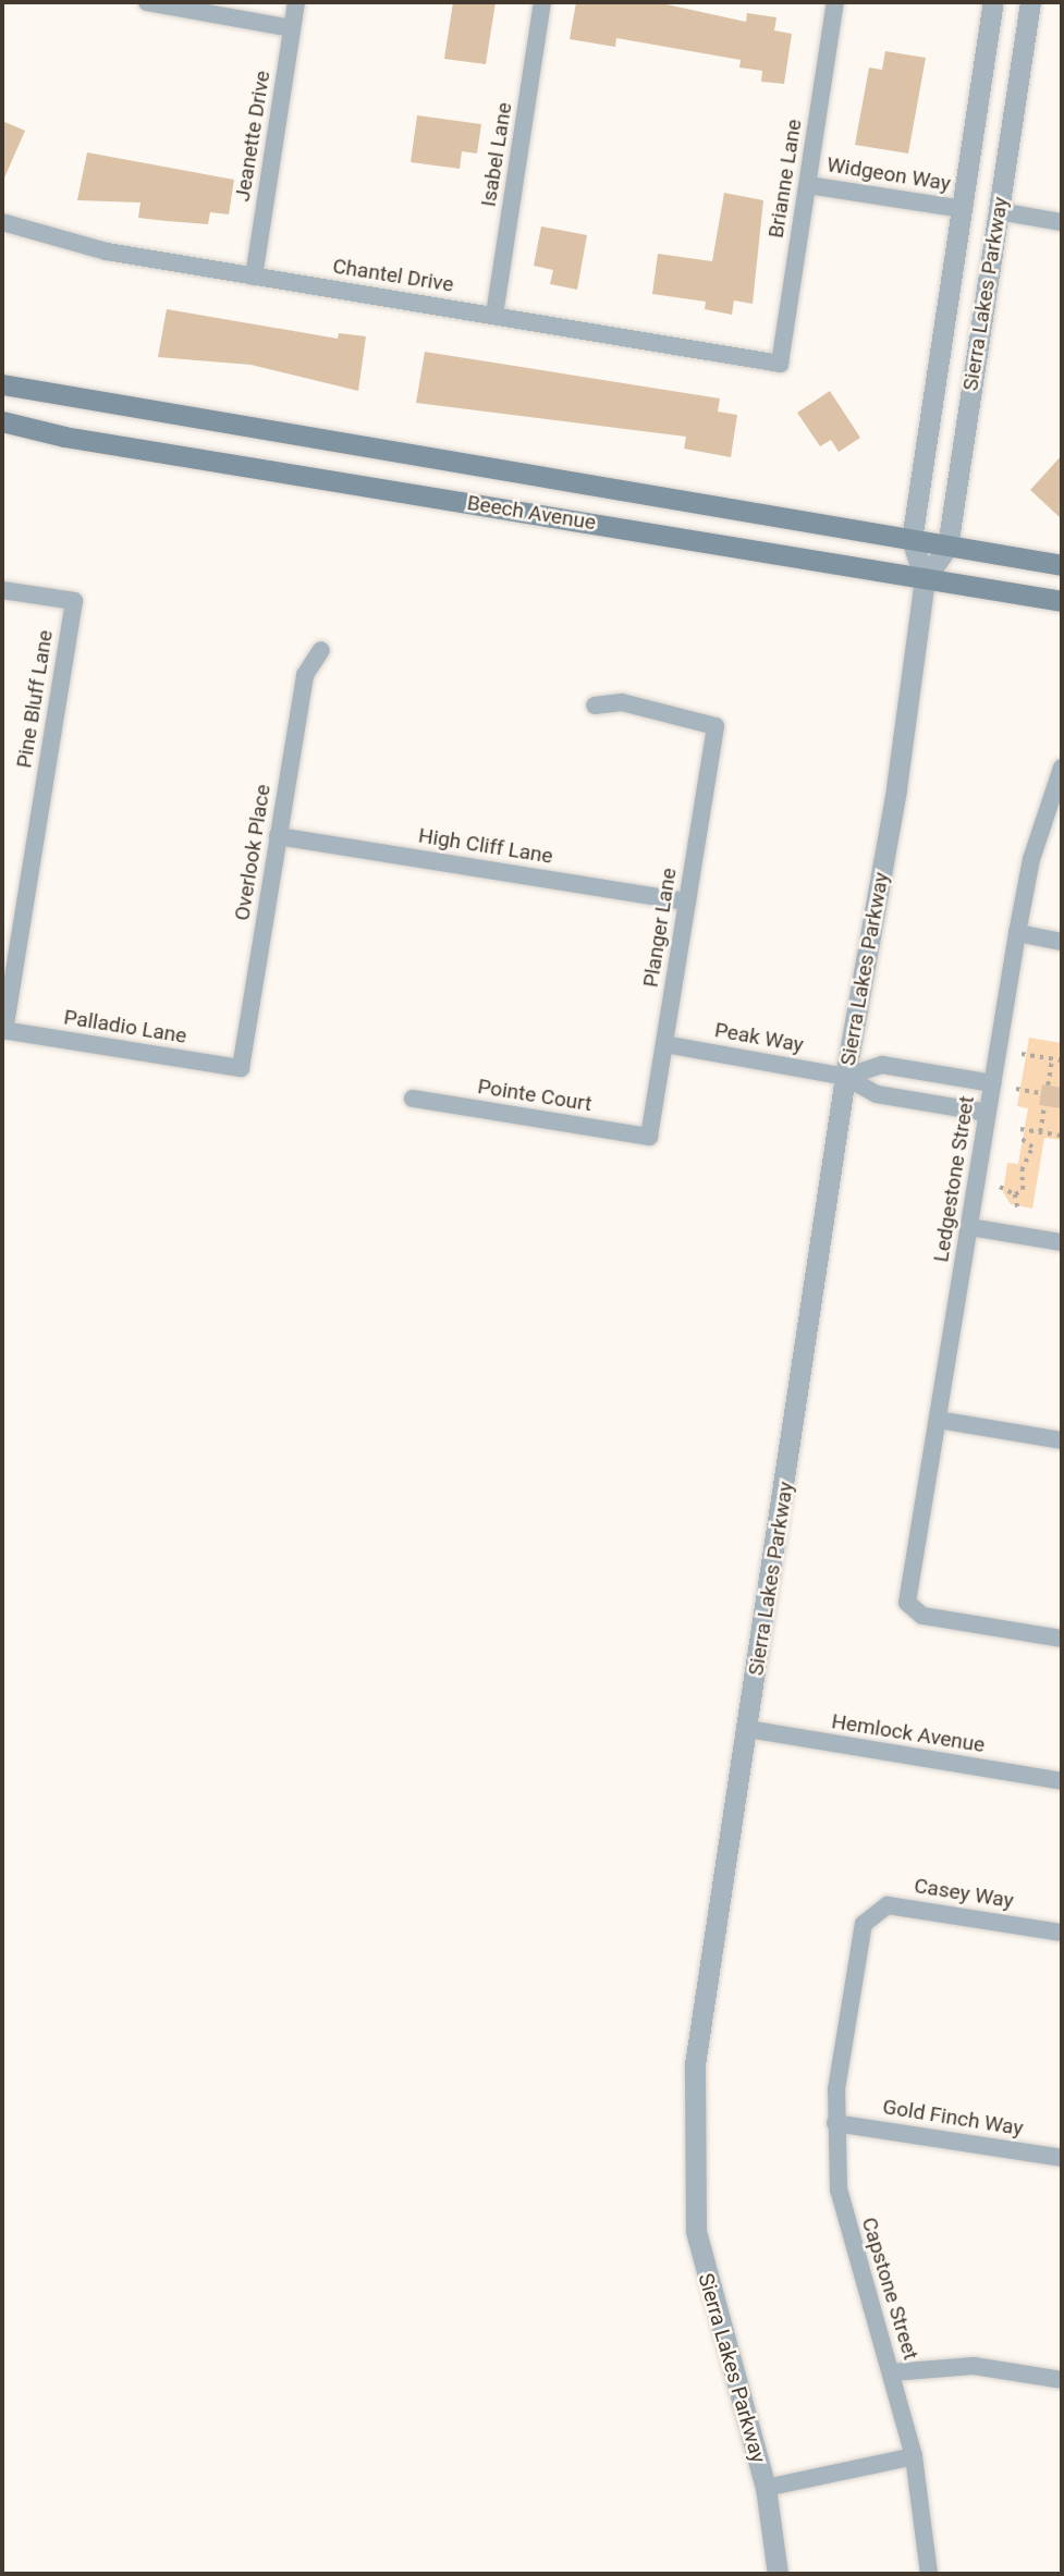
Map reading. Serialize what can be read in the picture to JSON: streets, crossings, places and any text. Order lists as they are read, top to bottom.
{
  "streets": {
    "main road": ["Beech Avenue"],
    "street": [
      "Jeanette Drive",
      "Isabel Lane",
      "Widgeon Way",
      "Brianne Lane",
      "Chantel Drive",
      "Sierra Lakes Parkway",
      "Pine Bluff Lane",
      "High Cliff Lane",
      "Overlook Place",
      "Planger Lane",
      "Palladio Lane",
      "Peak Way",
      "Pointe Court",
      "Ledgestone Street",
      "Hemlock Avenue",
      "Casey Way",
      "Gold Finch Way",
      "Capstone Street"
    ]
  },
  "crossings": [
    ["Jeanette Drive", "Chantel Drive"],
    ["Isabel Lane", "Chantel Drive"],
    ["Widgeon Way", "Brianne Lane"],
    ["Widgeon Way", "Sierra Lakes Parkway"],
    ["Brianne Lane", "Chantel Drive"],
    ["Sierra Lakes Parkway", "Beech Avenue"],
    ["Sierra Lakes Parkway", "Peak Way"],
    ["Sierra Lakes Parkway", "Hemlock Avenue"],
    ["Pine Bluff Lane", "Palladio Lane"],
    ["High Cliff Lane", "Overlook Place"],
    ["High Cliff Lane", "Planger Lane"],
    ["Overlook Place", "Palladio Lane"],
    ["Planger Lane", "Peak Way"],
    ["Planger Lane", "Pointe Court"],
    ["Peak Way", "Ledgestone Street"],
    ["Casey Way", "Capstone Street"],
    ["Gold Finch Way", "Capstone Street"]
  ]
}
